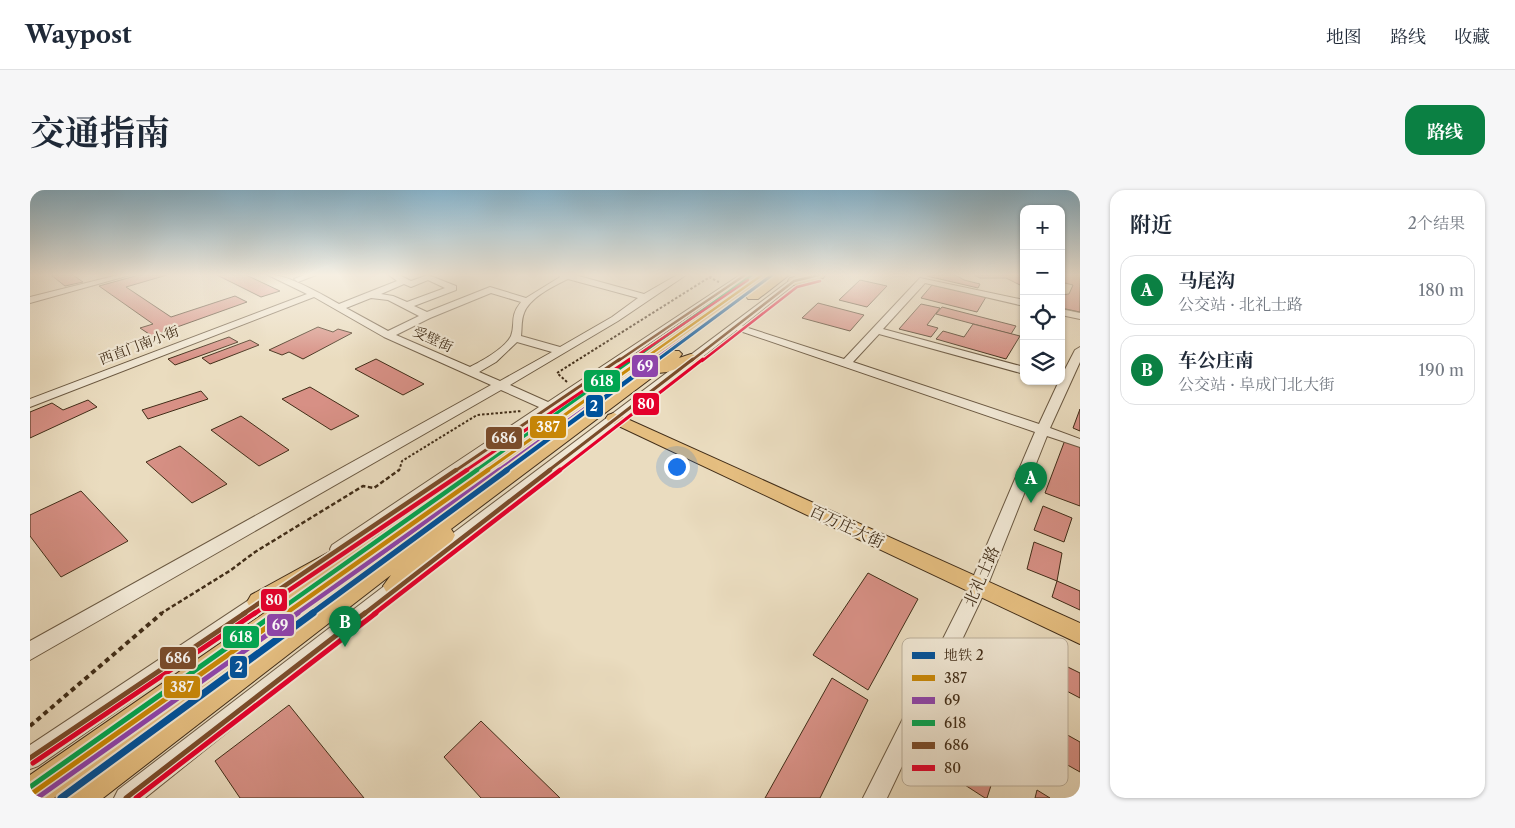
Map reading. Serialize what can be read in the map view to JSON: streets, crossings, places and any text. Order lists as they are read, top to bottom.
{
  "streets": {
    "main road": ["百万庄大街"],
    "street": ["受壁街", "西直门南小街", "北礼士路"]
  },
  "crossings": [
    ["百万庄大街", "北礼士路"]
  ],
  "lines": [
    "metro line 2",
    "transit line 387",
    "transit line 69",
    "transit line 618",
    "transit line 686",
    "transit line 80"
  ],
  "legend": [
    "地铁 2",
    "387",
    "69",
    "618",
    "686",
    "80"
  ],
  "page": {
    "header": "Waypost",
    "nav": ["地图", "路线", "收藏"],
    "title": "交通指南",
    "buttons": "路线",
    "heading": ["附近", "2个结果"],
    "map_buttons": ["+", "−"],
    "list": [
      {
        "mark": "A",
        "name": "马尾沟",
        "note": "公交站 · 北礼士路",
        "value": "180 m"
      },
      {
        "mark": "B",
        "name": "车公庄南",
        "note": "公交站 · 阜成门北大街",
        "value": "190 m"
      }
    ],
    "pins": ["A", "B"]
  }
}
